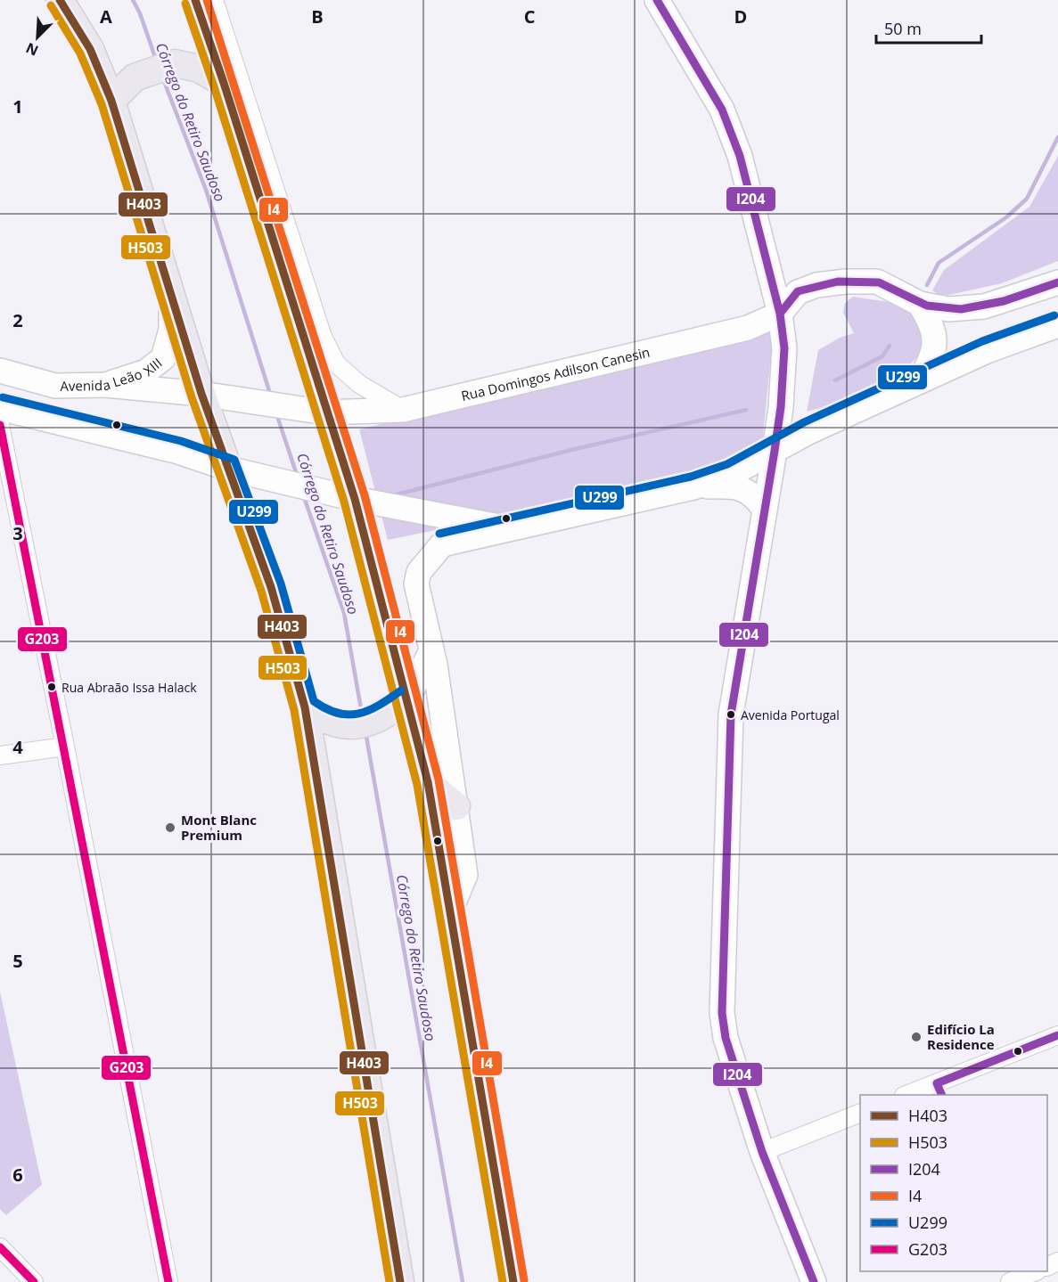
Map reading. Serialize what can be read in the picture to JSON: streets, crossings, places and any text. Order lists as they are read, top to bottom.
{
  "streets": {
    "main road": ["Avenida Leão XIII", "Rua Domingos Adilson Canesin"]
  },
  "crossings": [
    ["Avenida Leão XIII", "Rua Domingos Adilson Canesin"]
  ],
  "water": ["Córrego do Retiro Saudoso"],
  "places": [
    "Rua Abraão Issa Halack",
    "Avenida Portugal",
    "Mont Blanc Premium",
    "Edifício La Residence"
  ],
  "lines": [
    "transit line H403",
    "transit line I204",
    "transit line I4",
    "transit line H503",
    "transit line U299",
    "transit line G203"
  ],
  "legend": [
    "H403",
    "H503",
    "I204",
    "I4",
    "U299",
    "G203"
  ],
  "scale_bar": "50 m",
  "north": "bottom left",
  "grid": {
    "columns": [
      "A",
      "B",
      "C",
      "D"
    ],
    "rows": [
      "1",
      "2",
      "3",
      "4",
      "5",
      "6"
    ]
  }
}
